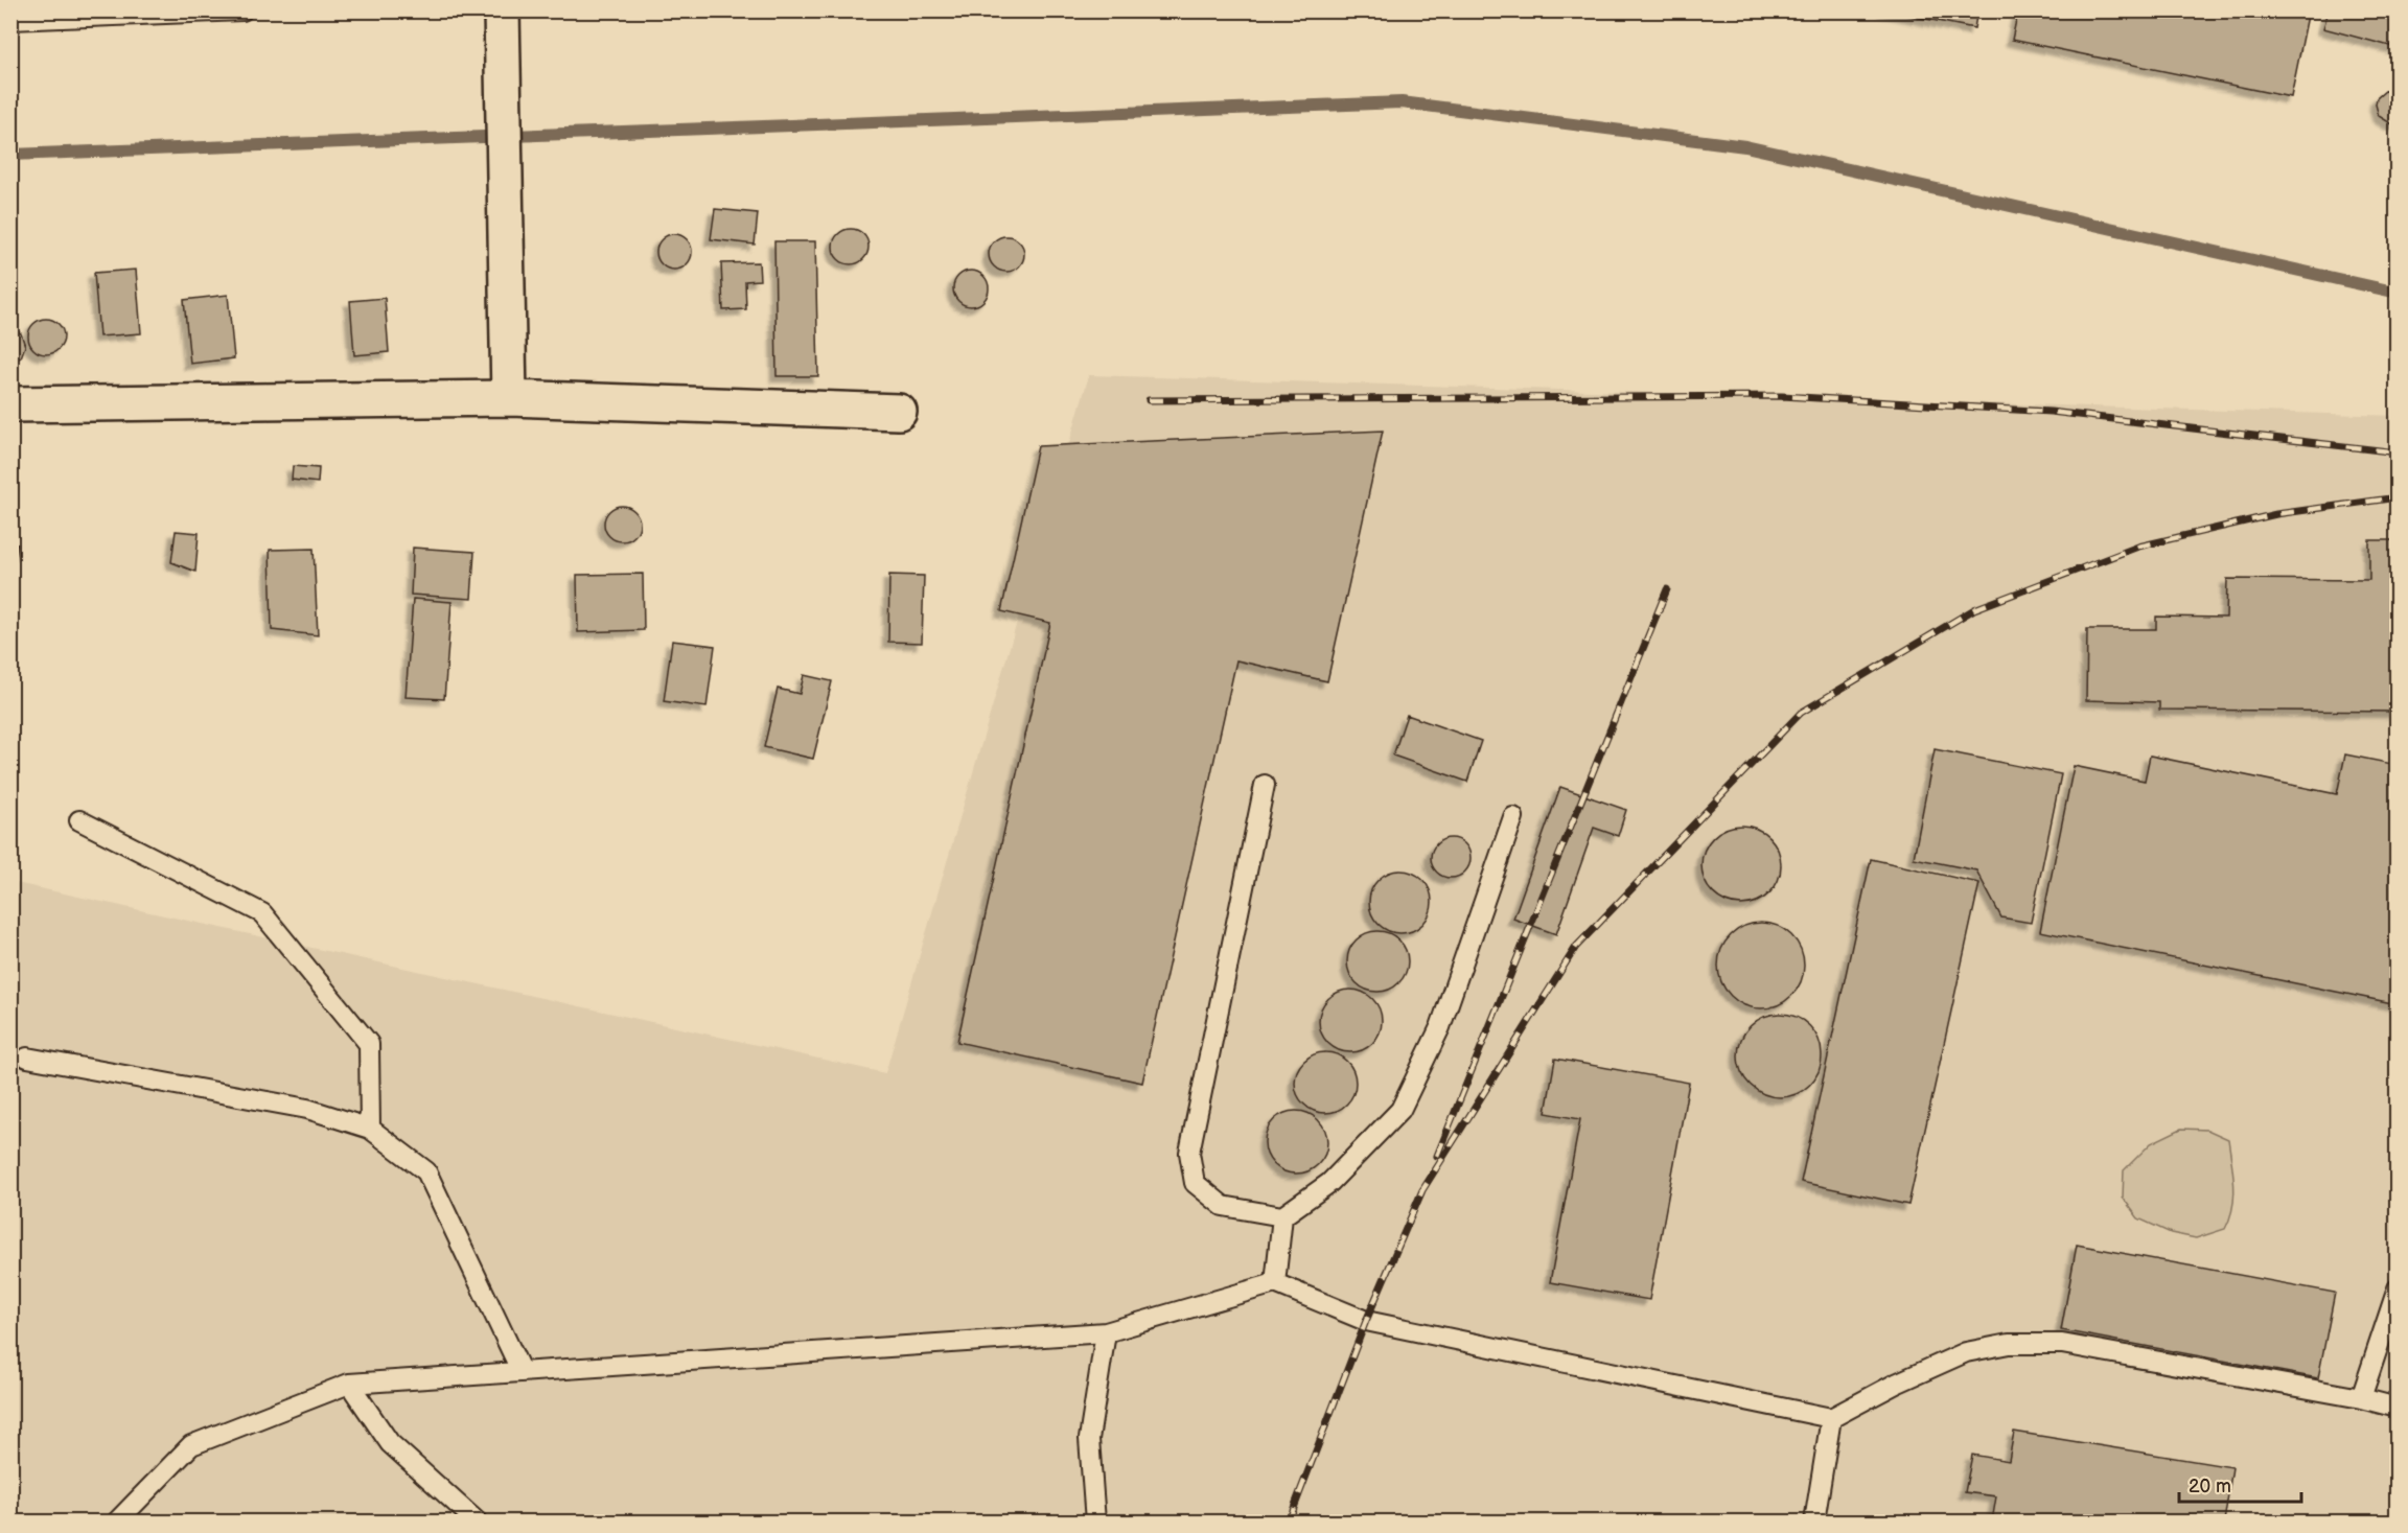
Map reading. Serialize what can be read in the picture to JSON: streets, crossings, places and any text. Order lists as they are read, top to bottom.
{
  "scale_bar": "20 m"
}
